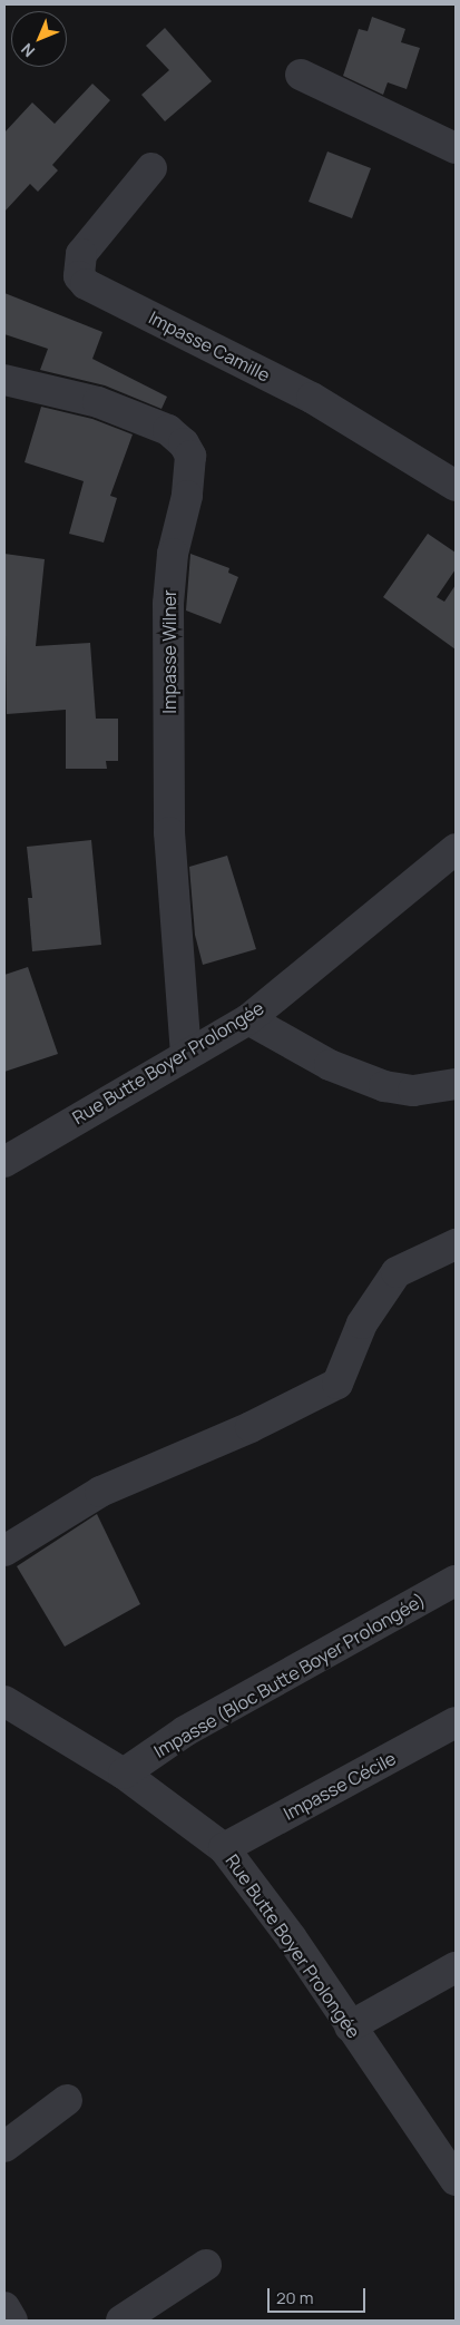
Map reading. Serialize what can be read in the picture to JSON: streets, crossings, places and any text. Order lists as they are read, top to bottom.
{
  "streets": {
    "street": [
      "Impasse Camille",
      "Impasse Wilner",
      "Rue Butte Boyer Prolongée",
      "Impasse (Bloc Butte Boyer Prolongée)",
      "Impasse Cécile"
    ]
  },
  "crossings": [
    ["Impasse Wilner", "Rue Butte Boyer Prolongée"],
    ["Rue Butte Boyer Prolongée", "Impasse (Bloc Butte Boyer Prolongée)"],
    ["Rue Butte Boyer Prolongée", "Impasse Cécile"]
  ],
  "scale_bar": "20 m",
  "north": "bottom left"
}
